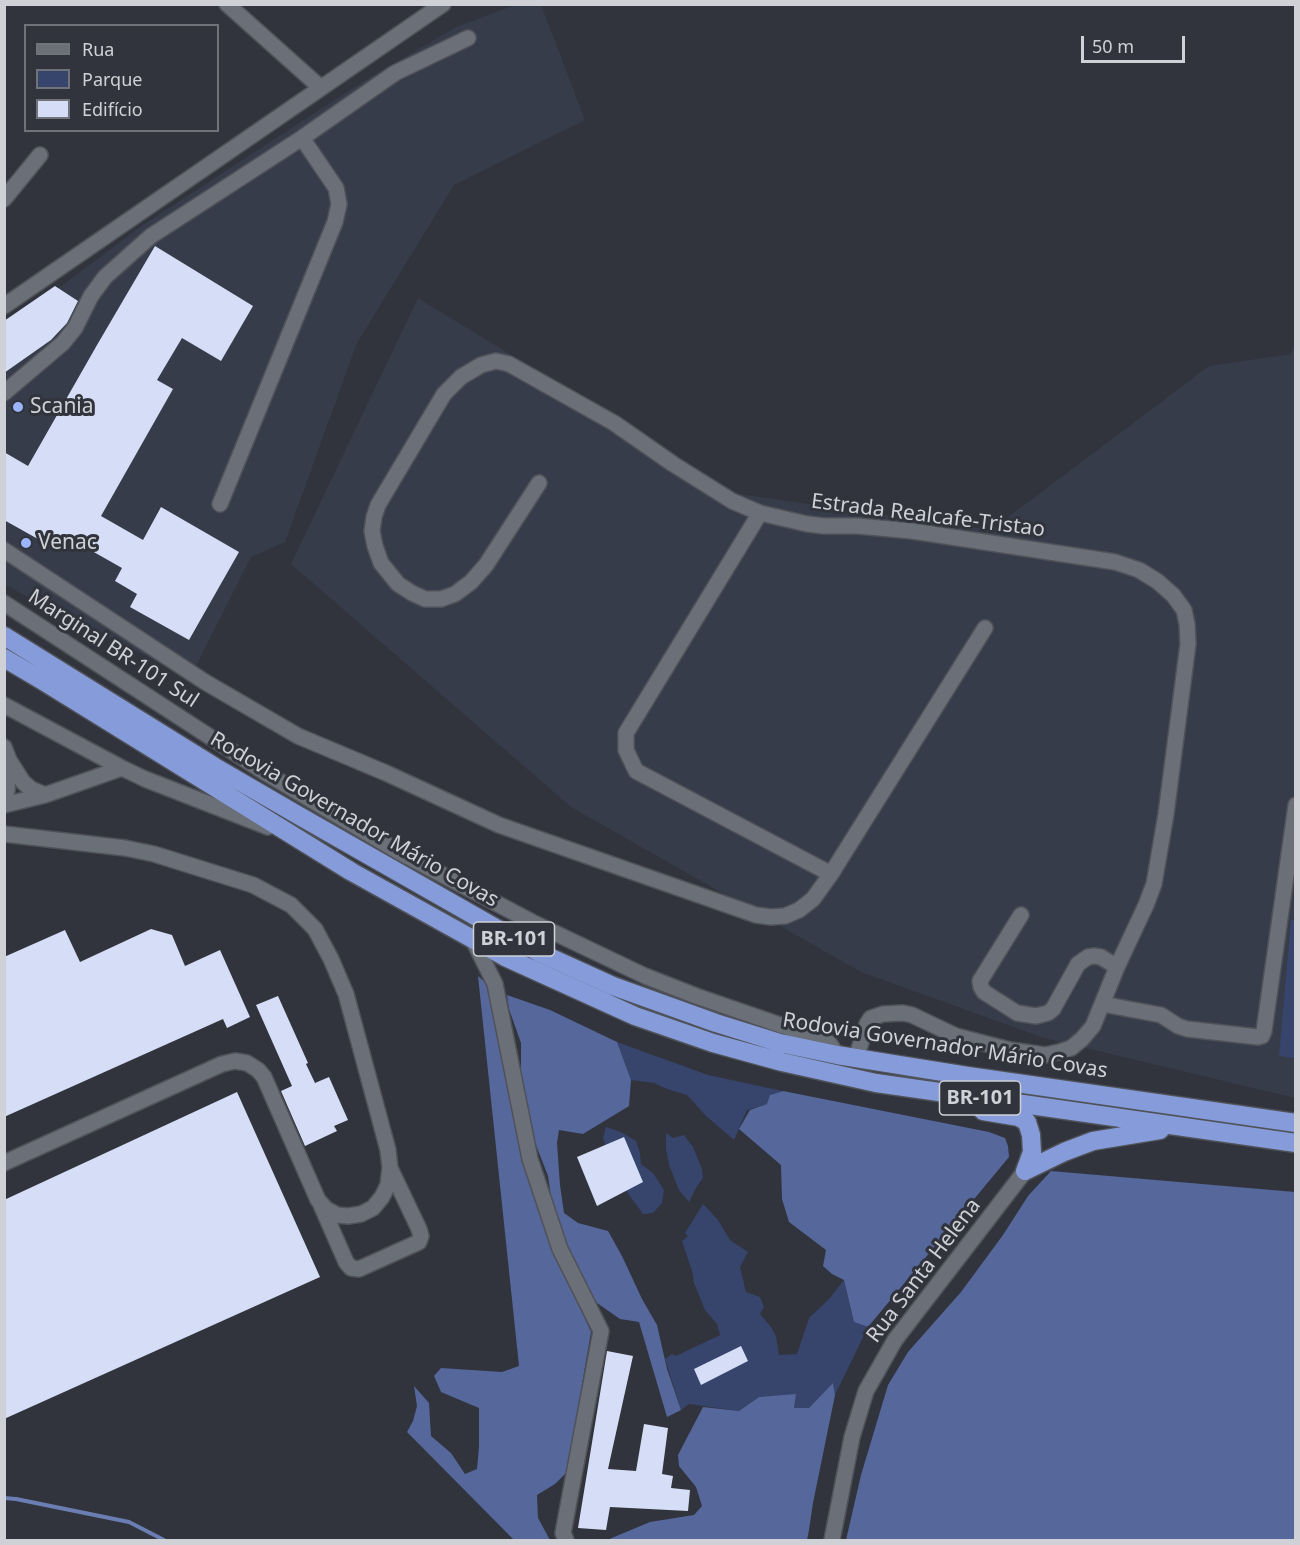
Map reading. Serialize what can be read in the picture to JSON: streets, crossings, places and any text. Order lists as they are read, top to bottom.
{
  "streets": {
    "highway": ["Rodovia Governador Mário Covas", "BR-101"],
    "street": ["Estrada Realcafe-Tristao", "Marginal BR-101 Sul", "Rua Santa Helena"]
  },
  "crossings": [
    ["Estrada Realcafe-Tristao", "Rodovia Governador Mário Covas"],
    ["Marginal BR-101 Sul", "Rodovia Governador Mário Covas"]
  ],
  "places": ["Scania", "Venac"],
  "legend": ["Rua", "Parque", "Edifício"],
  "scale_bar": "50 m"
}
